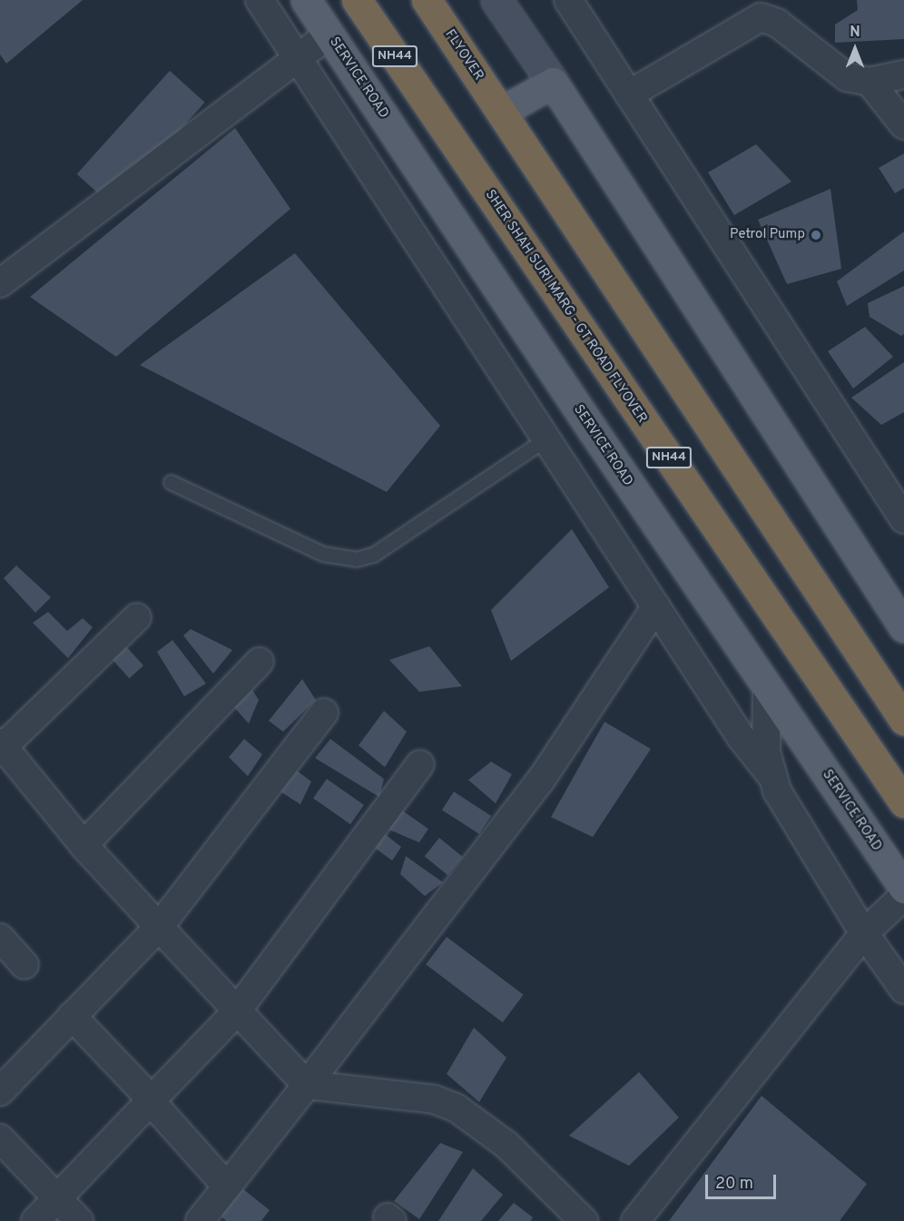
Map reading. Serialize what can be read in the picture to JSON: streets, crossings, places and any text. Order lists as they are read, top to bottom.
{
  "streets": {
    "highway": ["FLYOVER", "NH44", "SHER SHAH SURI MARG - GT ROAD FLYOVER"],
    "main road": ["SERVICE ROAD"]
  },
  "places": ["Petrol Pump"],
  "scale_bar": "20 m",
  "north": "top"
}
